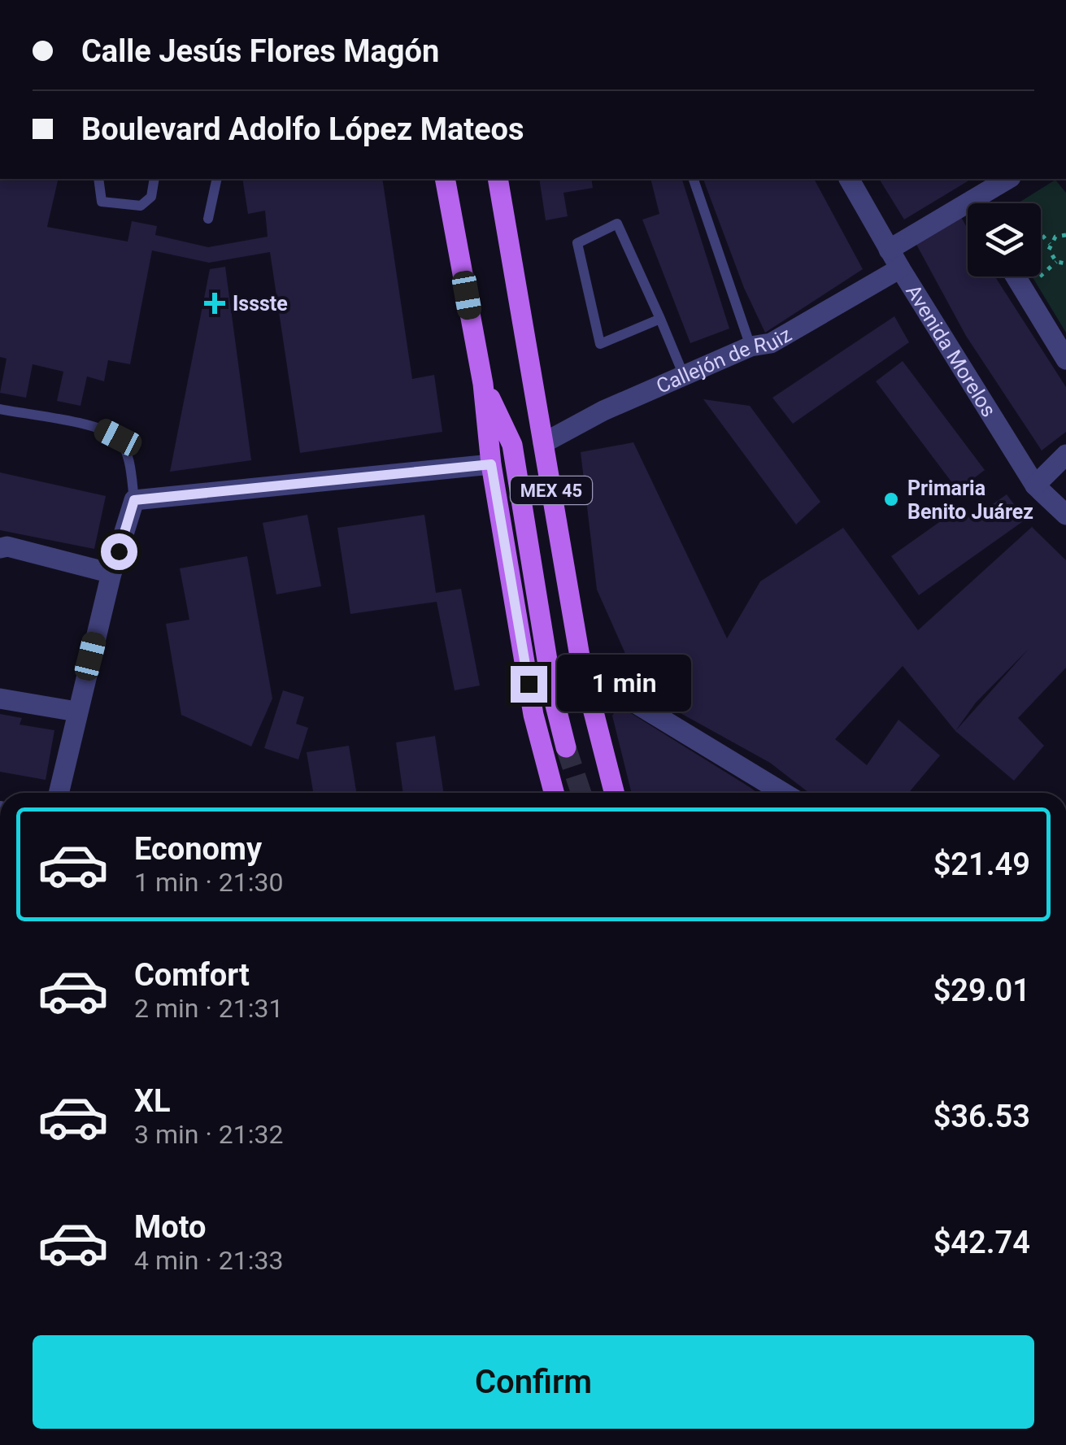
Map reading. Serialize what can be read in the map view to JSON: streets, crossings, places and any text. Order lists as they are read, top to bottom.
{
  "streets": {
    "main road": ["MEX 45"],
    "street": ["Avenida Morelos", "Callejón de Ruiz"]
  },
  "crossings": [
    ["Avenida Morelos", "Callejón de Ruiz"],
    ["Callejón de Ruiz", "MEX 45"]
  ],
  "places": {
    "health": ["Issste"],
    "other": ["Primaria Benito Juárez"]
  },
  "page": {
    "banner": ["Calle Jesús Flores Magón", "Boulevard Adolfo López Mateos"],
    "bubble": "1 min",
    "list": [
      {
        "name": "Economy",
        "note": "1 min · 21:30",
        "value": "$21.49"
      },
      {
        "name": "Comfort",
        "note": "2 min · 21:31",
        "value": "$29.01"
      },
      {
        "name": "XL",
        "note": "3 min · 21:32",
        "value": "$36.53"
      },
      {
        "name": "Moto",
        "note": "4 min · 21:33",
        "value": "$42.74"
      }
    ],
    "buttons": "Confirm"
  }
}
